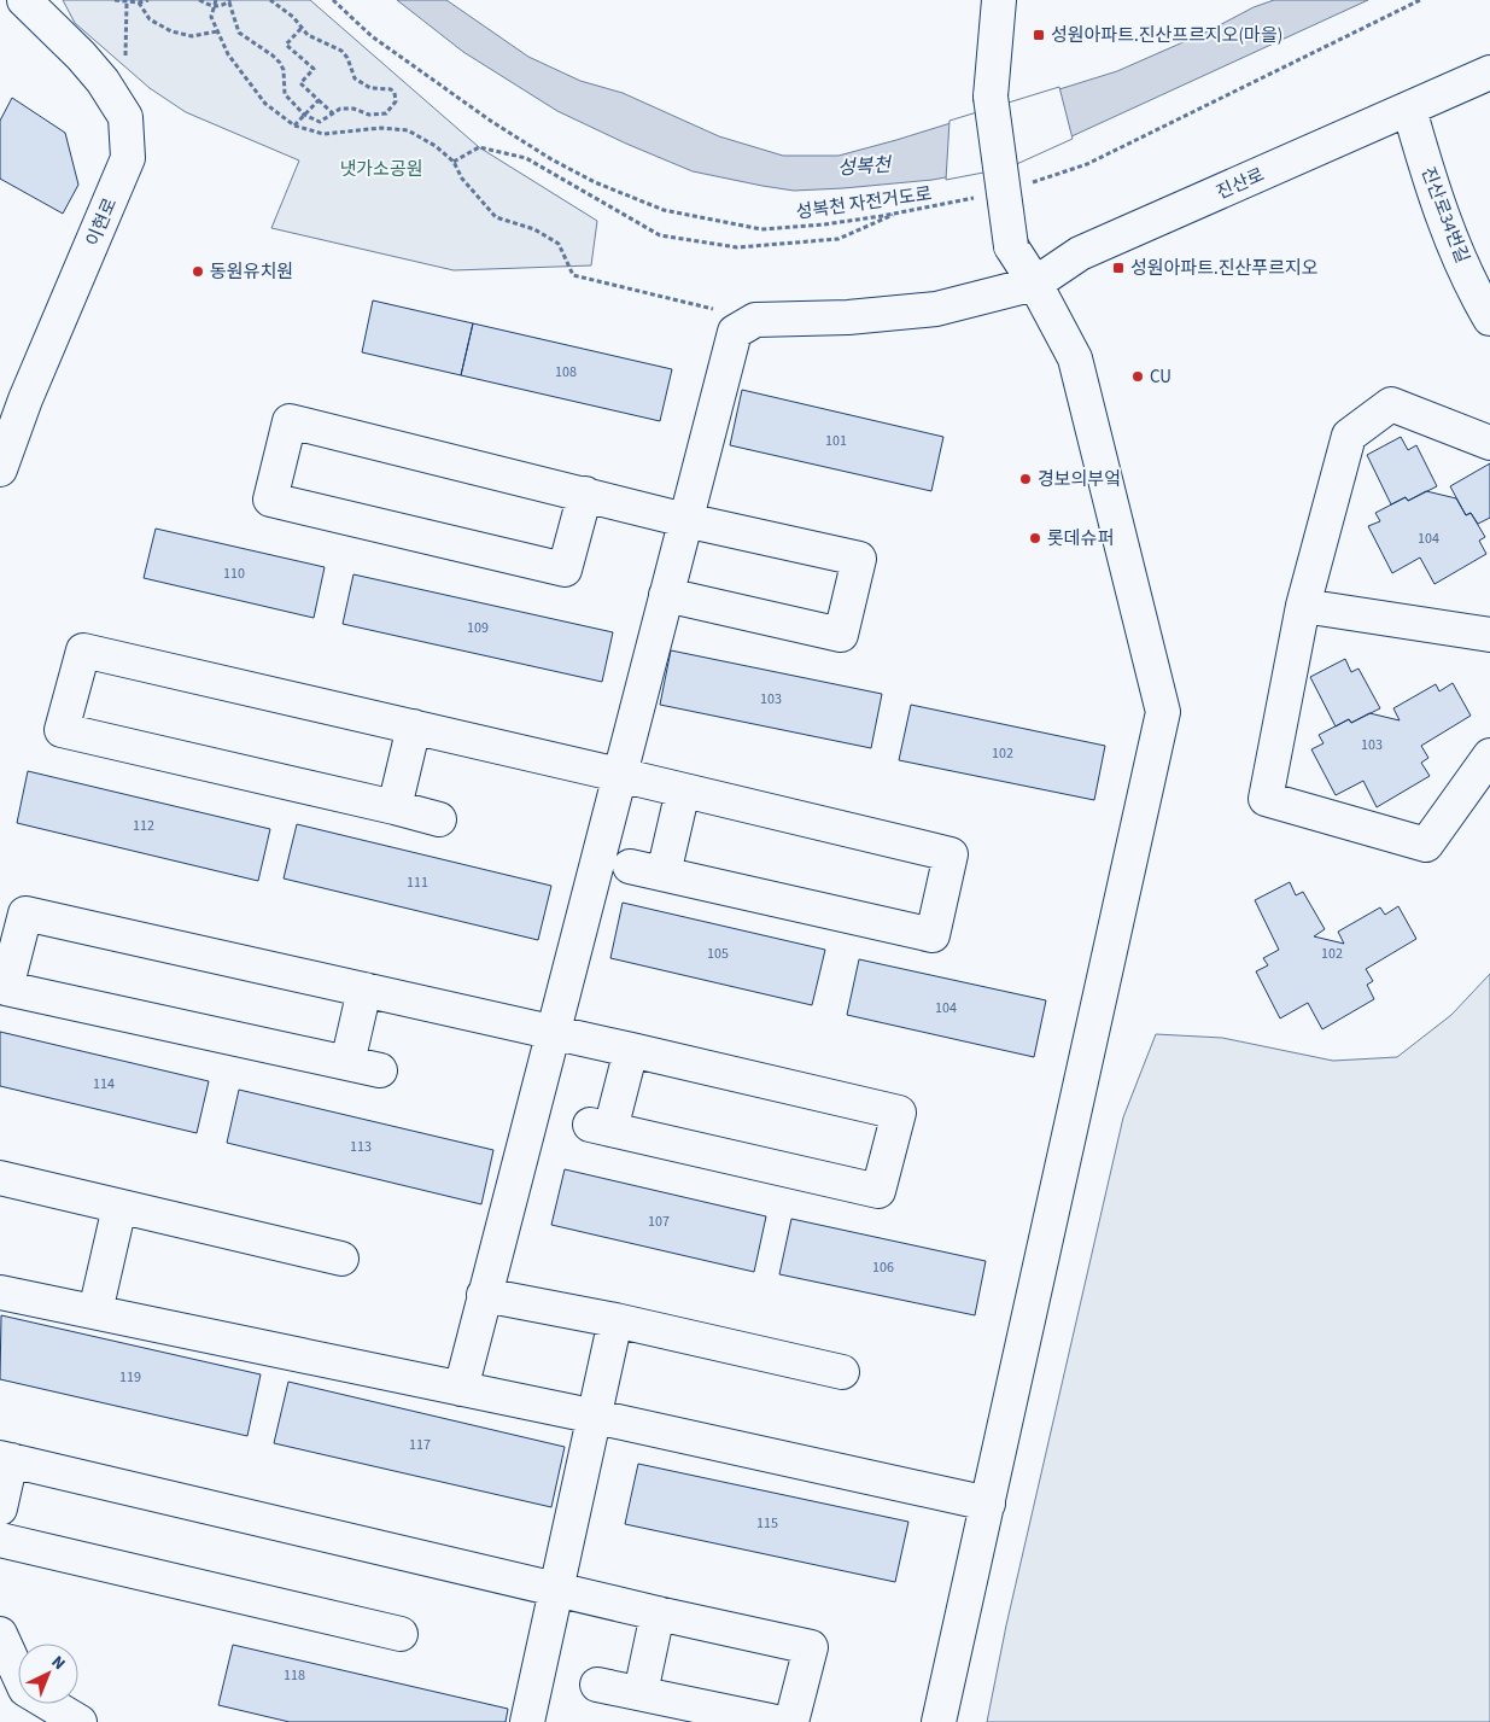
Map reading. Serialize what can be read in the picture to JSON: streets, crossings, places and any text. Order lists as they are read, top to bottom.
{
  "streets": {
    "street": ["진산로", "진산로34번길", "이현로"],
    "path": ["성복천 자전거도로"]
  },
  "crossings": [
    ["진산로", "진산로34번길"]
  ],
  "water": ["성복천"],
  "parks": ["냇가소공원"],
  "places": {
    "transit": ["성원아파트.진산프르지오(마을)", "성원아파트.진산푸르지오"],
    "other": [
      "동원유치원",
      "CU",
      "경보의부엌",
      "롯데슈퍼"
    ]
  },
  "house_numbers": [
    "108",
    "101",
    "104",
    "110",
    "109",
    "103",
    "103",
    "102",
    "112",
    "111",
    "105",
    "102",
    "104",
    "114",
    "113",
    "107",
    "106",
    "119",
    "117",
    "115",
    "118"
  ],
  "north": "top right"
}
